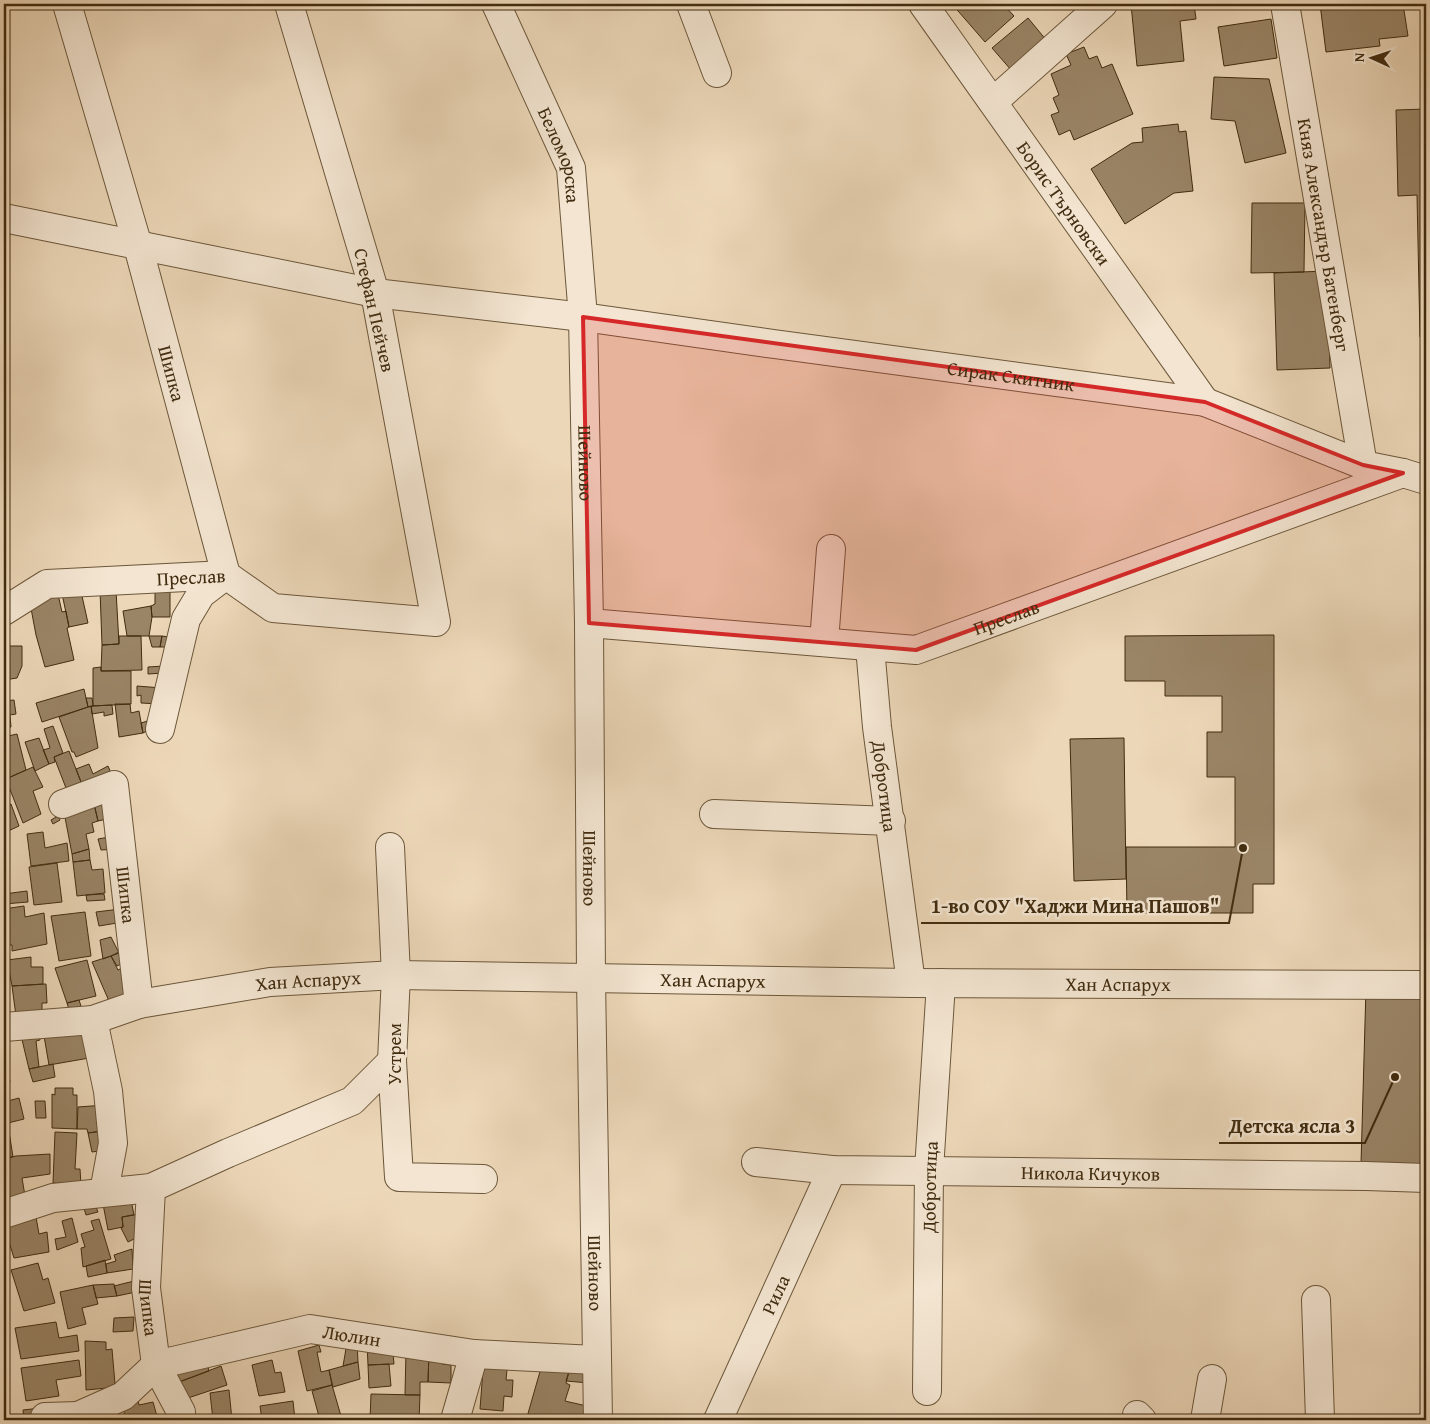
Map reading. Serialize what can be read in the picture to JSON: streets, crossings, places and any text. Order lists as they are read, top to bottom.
{
  "streets": {
    "street": [
      "Беломорска",
      "Борис Търновски",
      "Княз Александър Батенберг",
      "Стефан Пейчев",
      "Шипка",
      "Сирак Скитник",
      "Шейново",
      "Преслав",
      "Добротица",
      "Хан Аспарух",
      "Устрем",
      "Никола Кичуков",
      "Рила",
      "Люлин"
    ]
  },
  "crossings": [
    ["Беломорска", "Сирак Скитник"],
    ["Беломорска", "Шейново"],
    ["Борис Търновски", "Сирак Скитник"],
    ["Княз Александър Батенберг", "Сирак Скитник"],
    ["Стефан Пейчев", "Сирак Скитник"],
    ["Стефан Пейчев", "Преслав"],
    ["Шипка", "Сирак Скитник"],
    ["Шипка", "Преслав"],
    ["Шипка", "Хан Аспарух"],
    ["Шипка", "Люлин"],
    ["Сирак Скитник", "Шейново"],
    ["Сирак Скитник", "Преслав"],
    ["Шейново", "Преслав"],
    ["Шейново", "Хан Аспарух"],
    ["Шейново", "Люлин"],
    ["Преслав", "Добротица"],
    ["Добротица", "Хан Аспарух"],
    ["Добротица", "Никола Кичуков"],
    ["Хан Аспарух", "Устрем"],
    ["Никола Кичуков", "Рила"]
  ],
  "places": ["1-во СОУ \"Хаджи Мина Пашов\"", "Детска ясла 3"],
  "north": "left"
}
